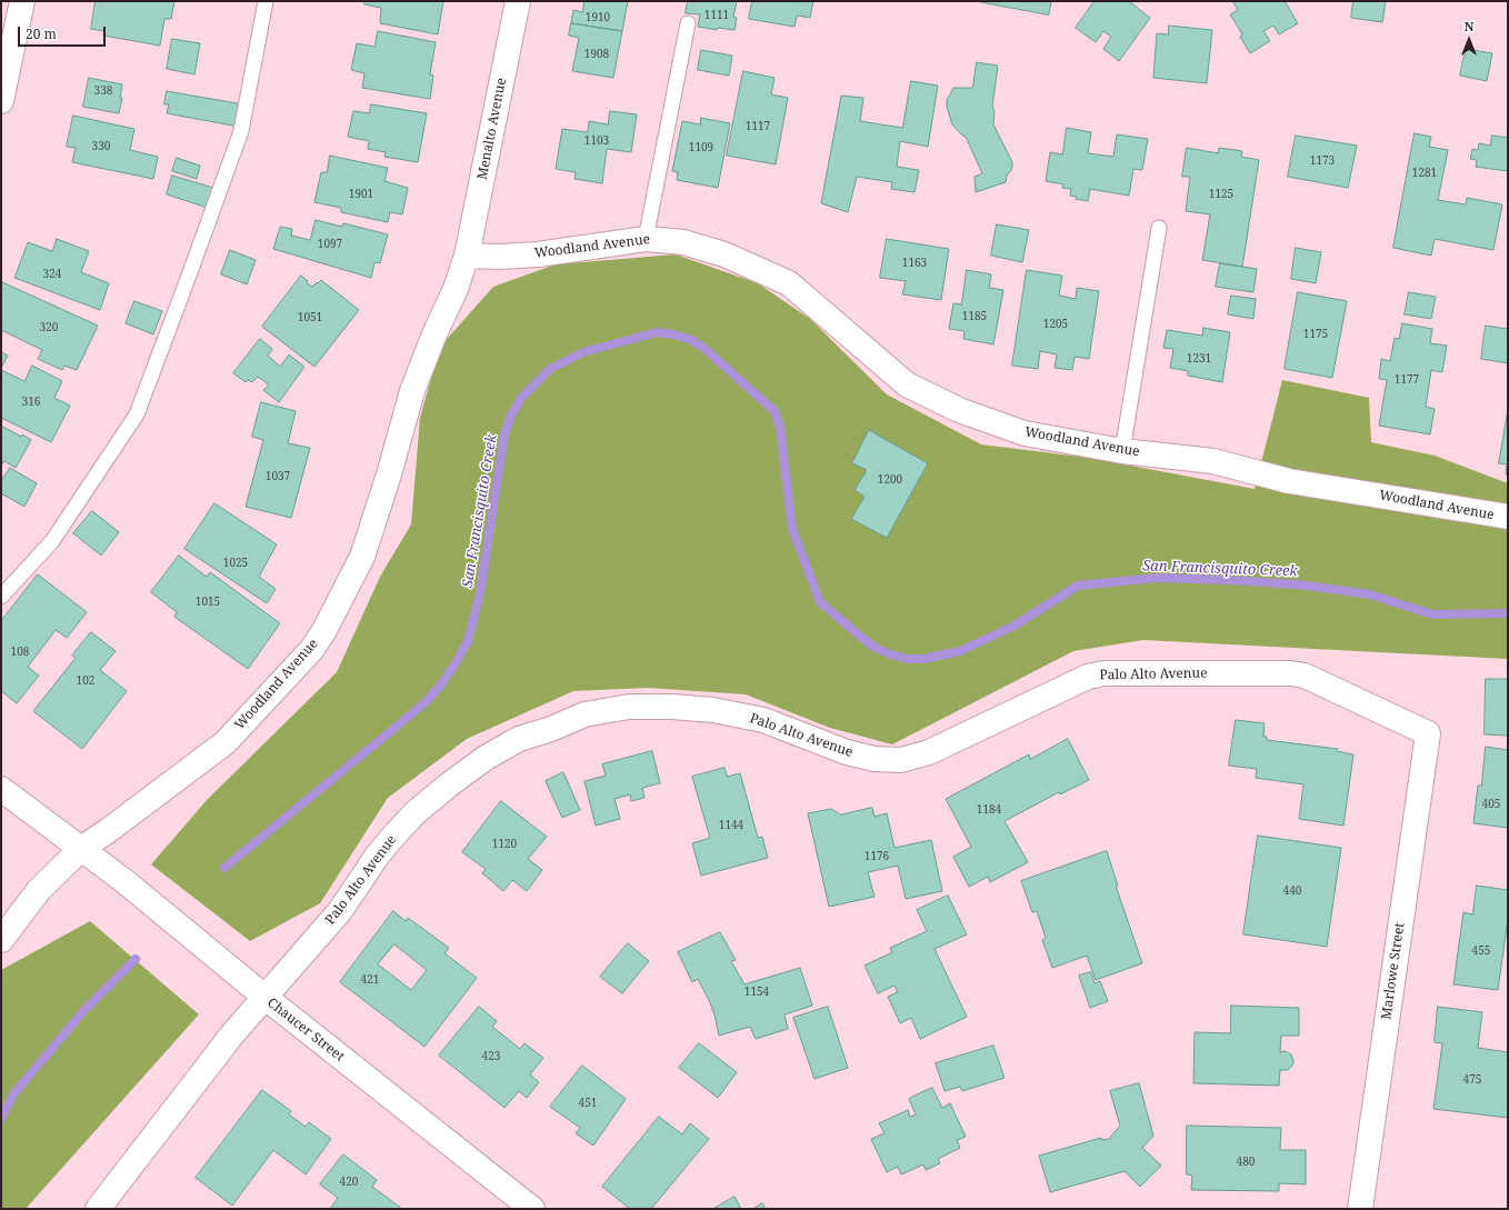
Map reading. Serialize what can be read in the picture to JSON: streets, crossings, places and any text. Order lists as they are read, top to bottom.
{
  "streets": {
    "street": [
      "Menalto Avenue",
      "Woodland Avenue",
      "Palo Alto Avenue",
      "Marlowe Street",
      "Chaucer Street"
    ]
  },
  "crossings": [
    ["Menalto Avenue", "Woodland Avenue"],
    ["Woodland Avenue", "Chaucer Street"],
    ["Palo Alto Avenue", "Marlowe Street"],
    ["Palo Alto Avenue", "Chaucer Street"]
  ],
  "water": ["San Francisquito Creek"],
  "house_numbers": [
    "1111",
    "1910",
    "1908",
    "338",
    "1117",
    "1103",
    "330",
    "1109",
    "1173",
    "1281",
    "1901",
    "1125",
    "1097",
    "1163",
    "324",
    "1185",
    "1051",
    "1205",
    "320",
    "1175",
    "1231",
    "1177",
    "316",
    "1037",
    "1200",
    "1025",
    "1015",
    "108",
    "102",
    "405",
    "1184",
    "1144",
    "1120",
    "1176",
    "440",
    "455",
    "421",
    "1154",
    "423",
    "475",
    "451",
    "480",
    "420"
  ],
  "scale_bar": "20 m",
  "north": "top"
}
